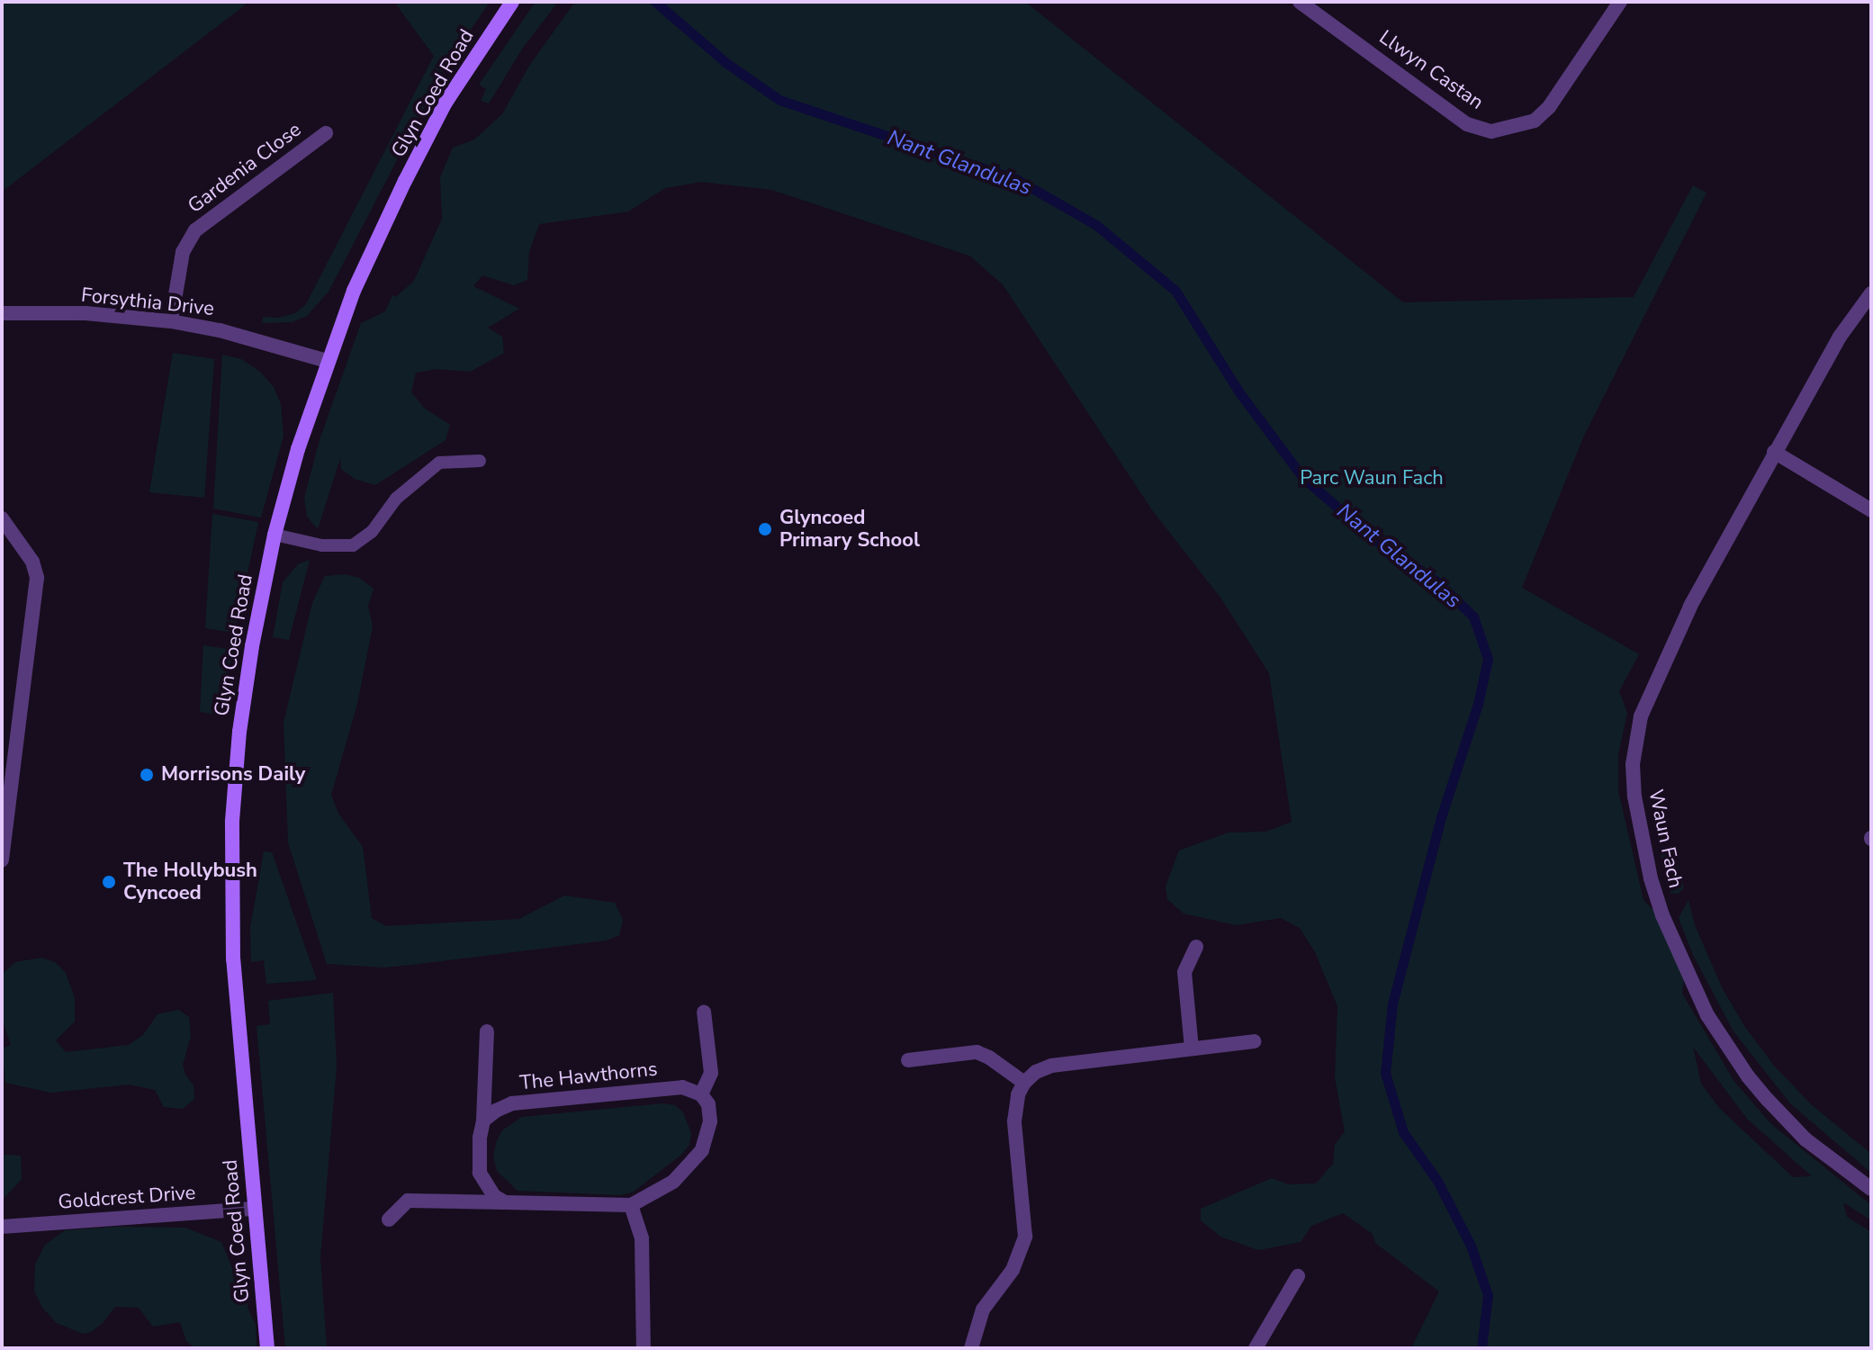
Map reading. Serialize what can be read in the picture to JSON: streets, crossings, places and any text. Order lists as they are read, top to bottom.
{
  "streets": {
    "street": [
      "Llwyn Castan",
      "Glyn Coed Road",
      "Gardenia Close",
      "Forsythia Drive",
      "Waun Fach",
      "The Hawthorns",
      "Goldcrest Drive"
    ]
  },
  "crossings": [
    ["Glyn Coed Road", "Forsythia Drive"],
    ["Glyn Coed Road", "Goldcrest Drive"],
    ["Gardenia Close", "Forsythia Drive"]
  ],
  "water": ["Nant Glandulas"],
  "parks": ["Parc Waun Fach"],
  "places": ["Glyncoed Primary School", "Morrisons Daily", "The Hollybush Cyncoed"]
}
